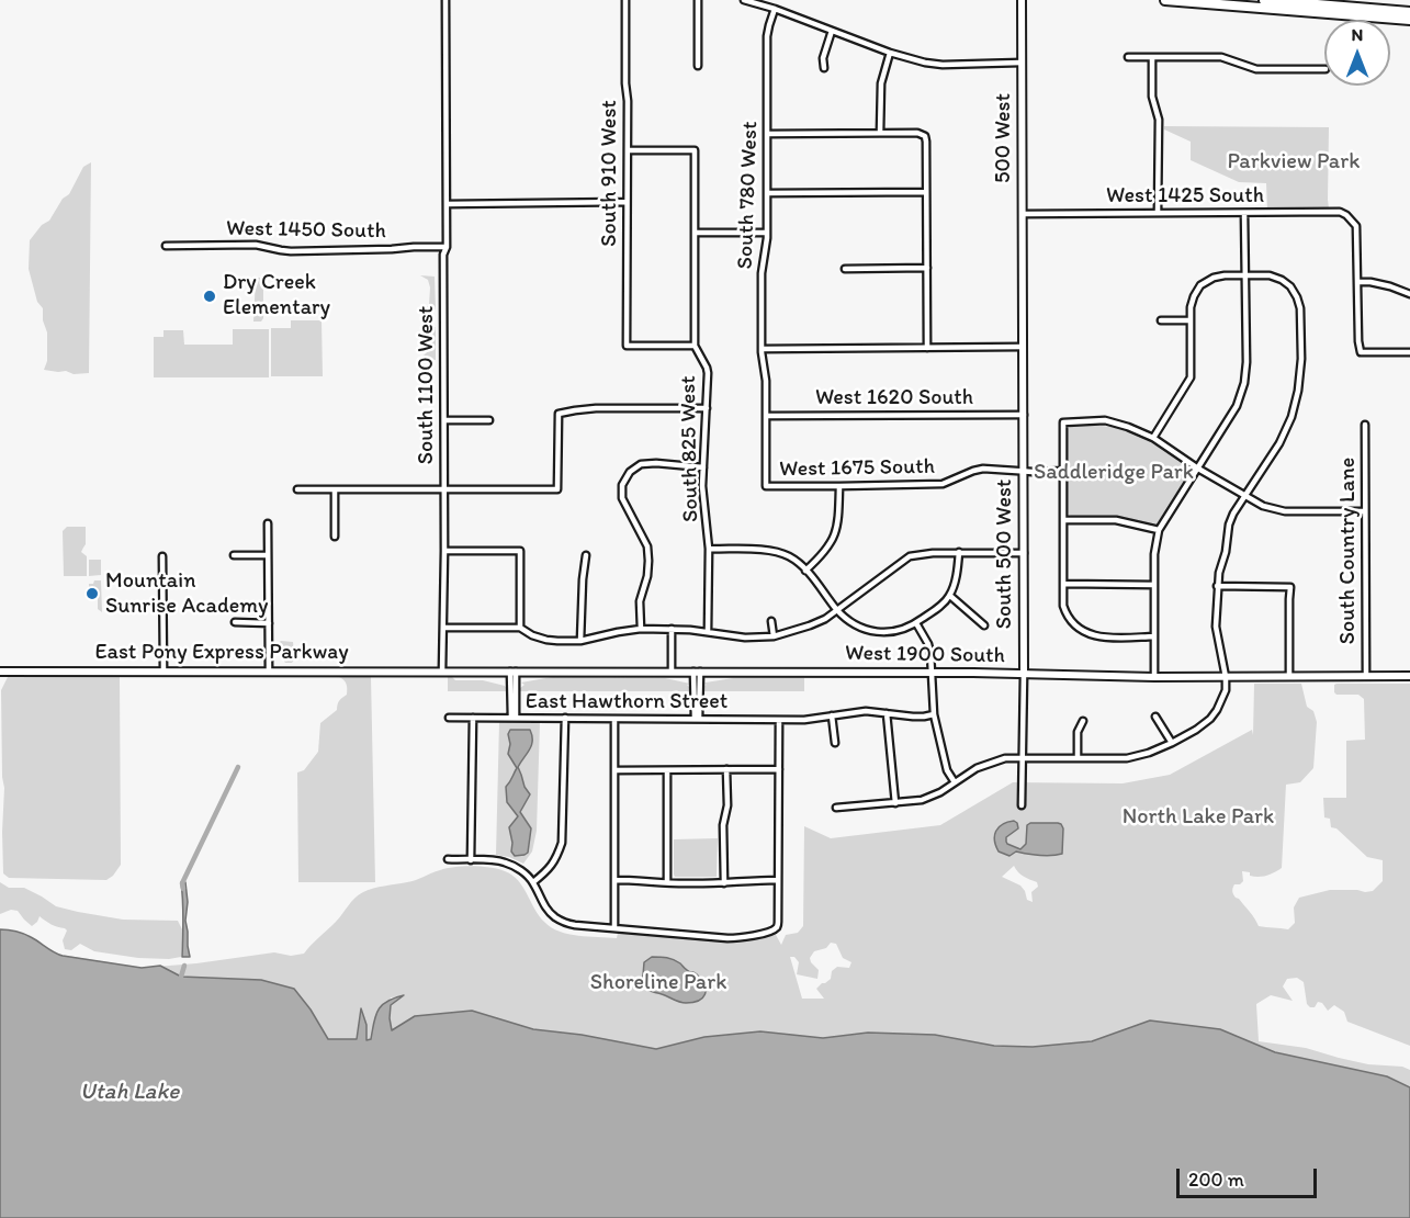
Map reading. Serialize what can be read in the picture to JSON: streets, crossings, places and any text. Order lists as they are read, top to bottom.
{
  "streets": {
    "street": [
      "500 West",
      "South 910 West",
      "South 780 West",
      "West 1425 South",
      "West 1450 South",
      "South 1100 West",
      "West 1620 South",
      "South 825 West",
      "West 1675 South",
      "South Country Lane",
      "South 500 West",
      "East Pony Express Parkway",
      "West 1900 South",
      "East Hawthorn Street"
    ]
  },
  "crossings": [
    ["500 West", "West 1425 South"],
    ["500 West", "South 500 West"],
    ["South 910 West", "South 825 West"],
    ["South 780 West", "West 1620 South"],
    ["South 780 West", "West 1675 South"],
    ["West 1450 South", "South 1100 West"],
    ["South 1100 West", "East Pony Express Parkway"],
    ["South 1100 West", "West 1900 South"],
    ["West 1620 South", "South 500 West"],
    ["West 1675 South", "South 500 West"],
    ["South Country Lane", "West 1900 South"],
    ["South 500 West", "West 1900 South"],
    ["East Pony Express Parkway", "West 1900 South"]
  ],
  "water": ["Utah Lake"],
  "parks": [
    "Parkview Park",
    "Saddleridge Park",
    "North Lake Park",
    "Shoreline Park"
  ],
  "places": ["Dry Creek Elementary", "Mountain Sunrise Academy"],
  "scale_bar": "200 m",
  "north": "top"
}
